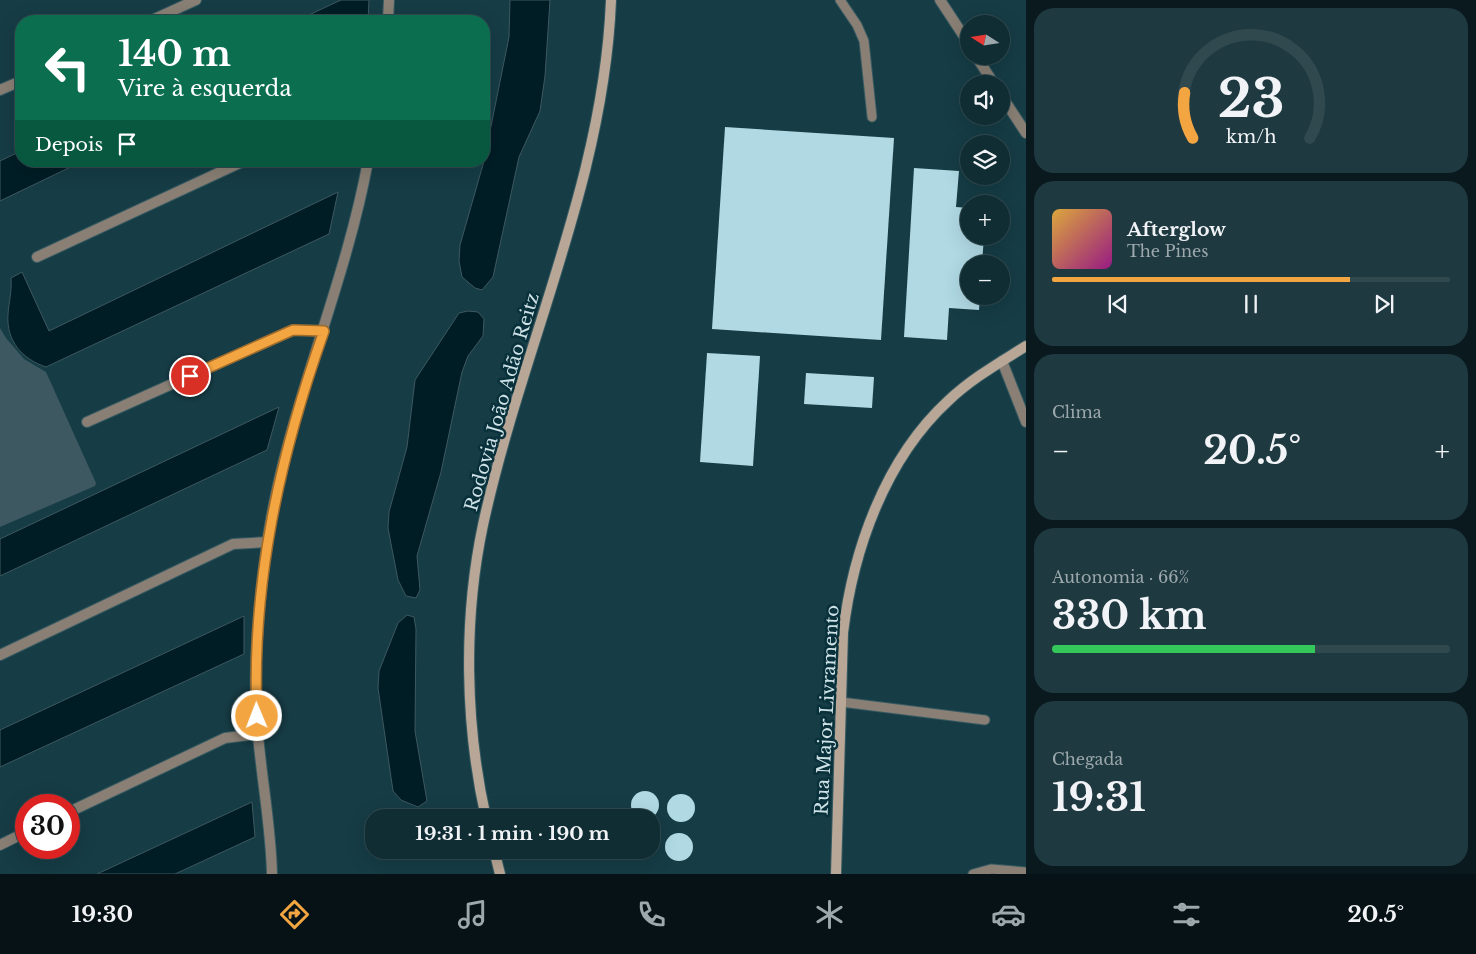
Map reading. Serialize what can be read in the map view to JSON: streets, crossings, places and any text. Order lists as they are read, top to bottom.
{
  "streets": {
    "main road": ["Rodovia João Adão Reitz", "Rua Major Livramento"]
  },
  "north": "left",
  "page": {
    "map_buttons": ["+", "−"],
    "turn": ["140 m", "Vire à esquerda"],
    "then": "Depois",
    "song": ["Afterglow", "The Pines"],
    "tile": [
      "Clima",
      ["Autonomia · 66%", "330 km"],
      ["Chegada", "19:31"]
    ],
    "heat": ["−", "20.5°", "+"],
    "limit": "30",
    "trip": "19:31 · 1 min · 190 m",
    "tabs": ["19:30", "20.5°"],
    "gauge": ["23", "km/h"]
  }
}
